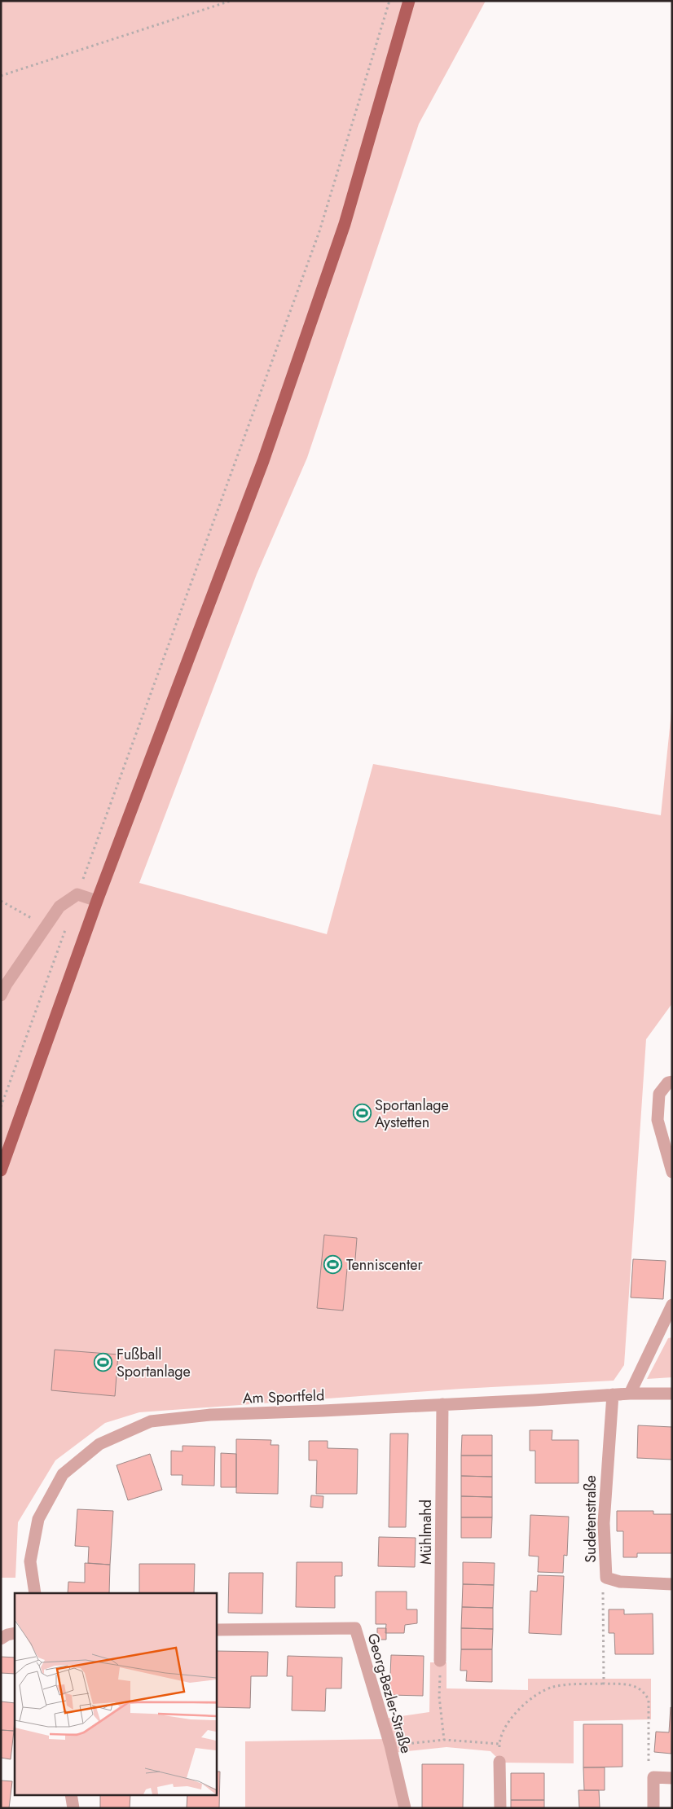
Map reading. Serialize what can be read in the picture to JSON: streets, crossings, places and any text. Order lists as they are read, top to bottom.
{
  "streets": {
    "street": [
      "Am Sportfeld",
      "Sudetenstraße",
      "Mühlmahd",
      "Georg-Bezler-Straße"
    ]
  },
  "crossings": [
    ["Am Sportfeld", "Sudetenstraße"],
    ["Am Sportfeld", "Mühlmahd"]
  ],
  "places": {
    "sports": ["Sportanlage Aystetten", "Tenniscenter", "Fußball Sportanlage"]
  }
}
